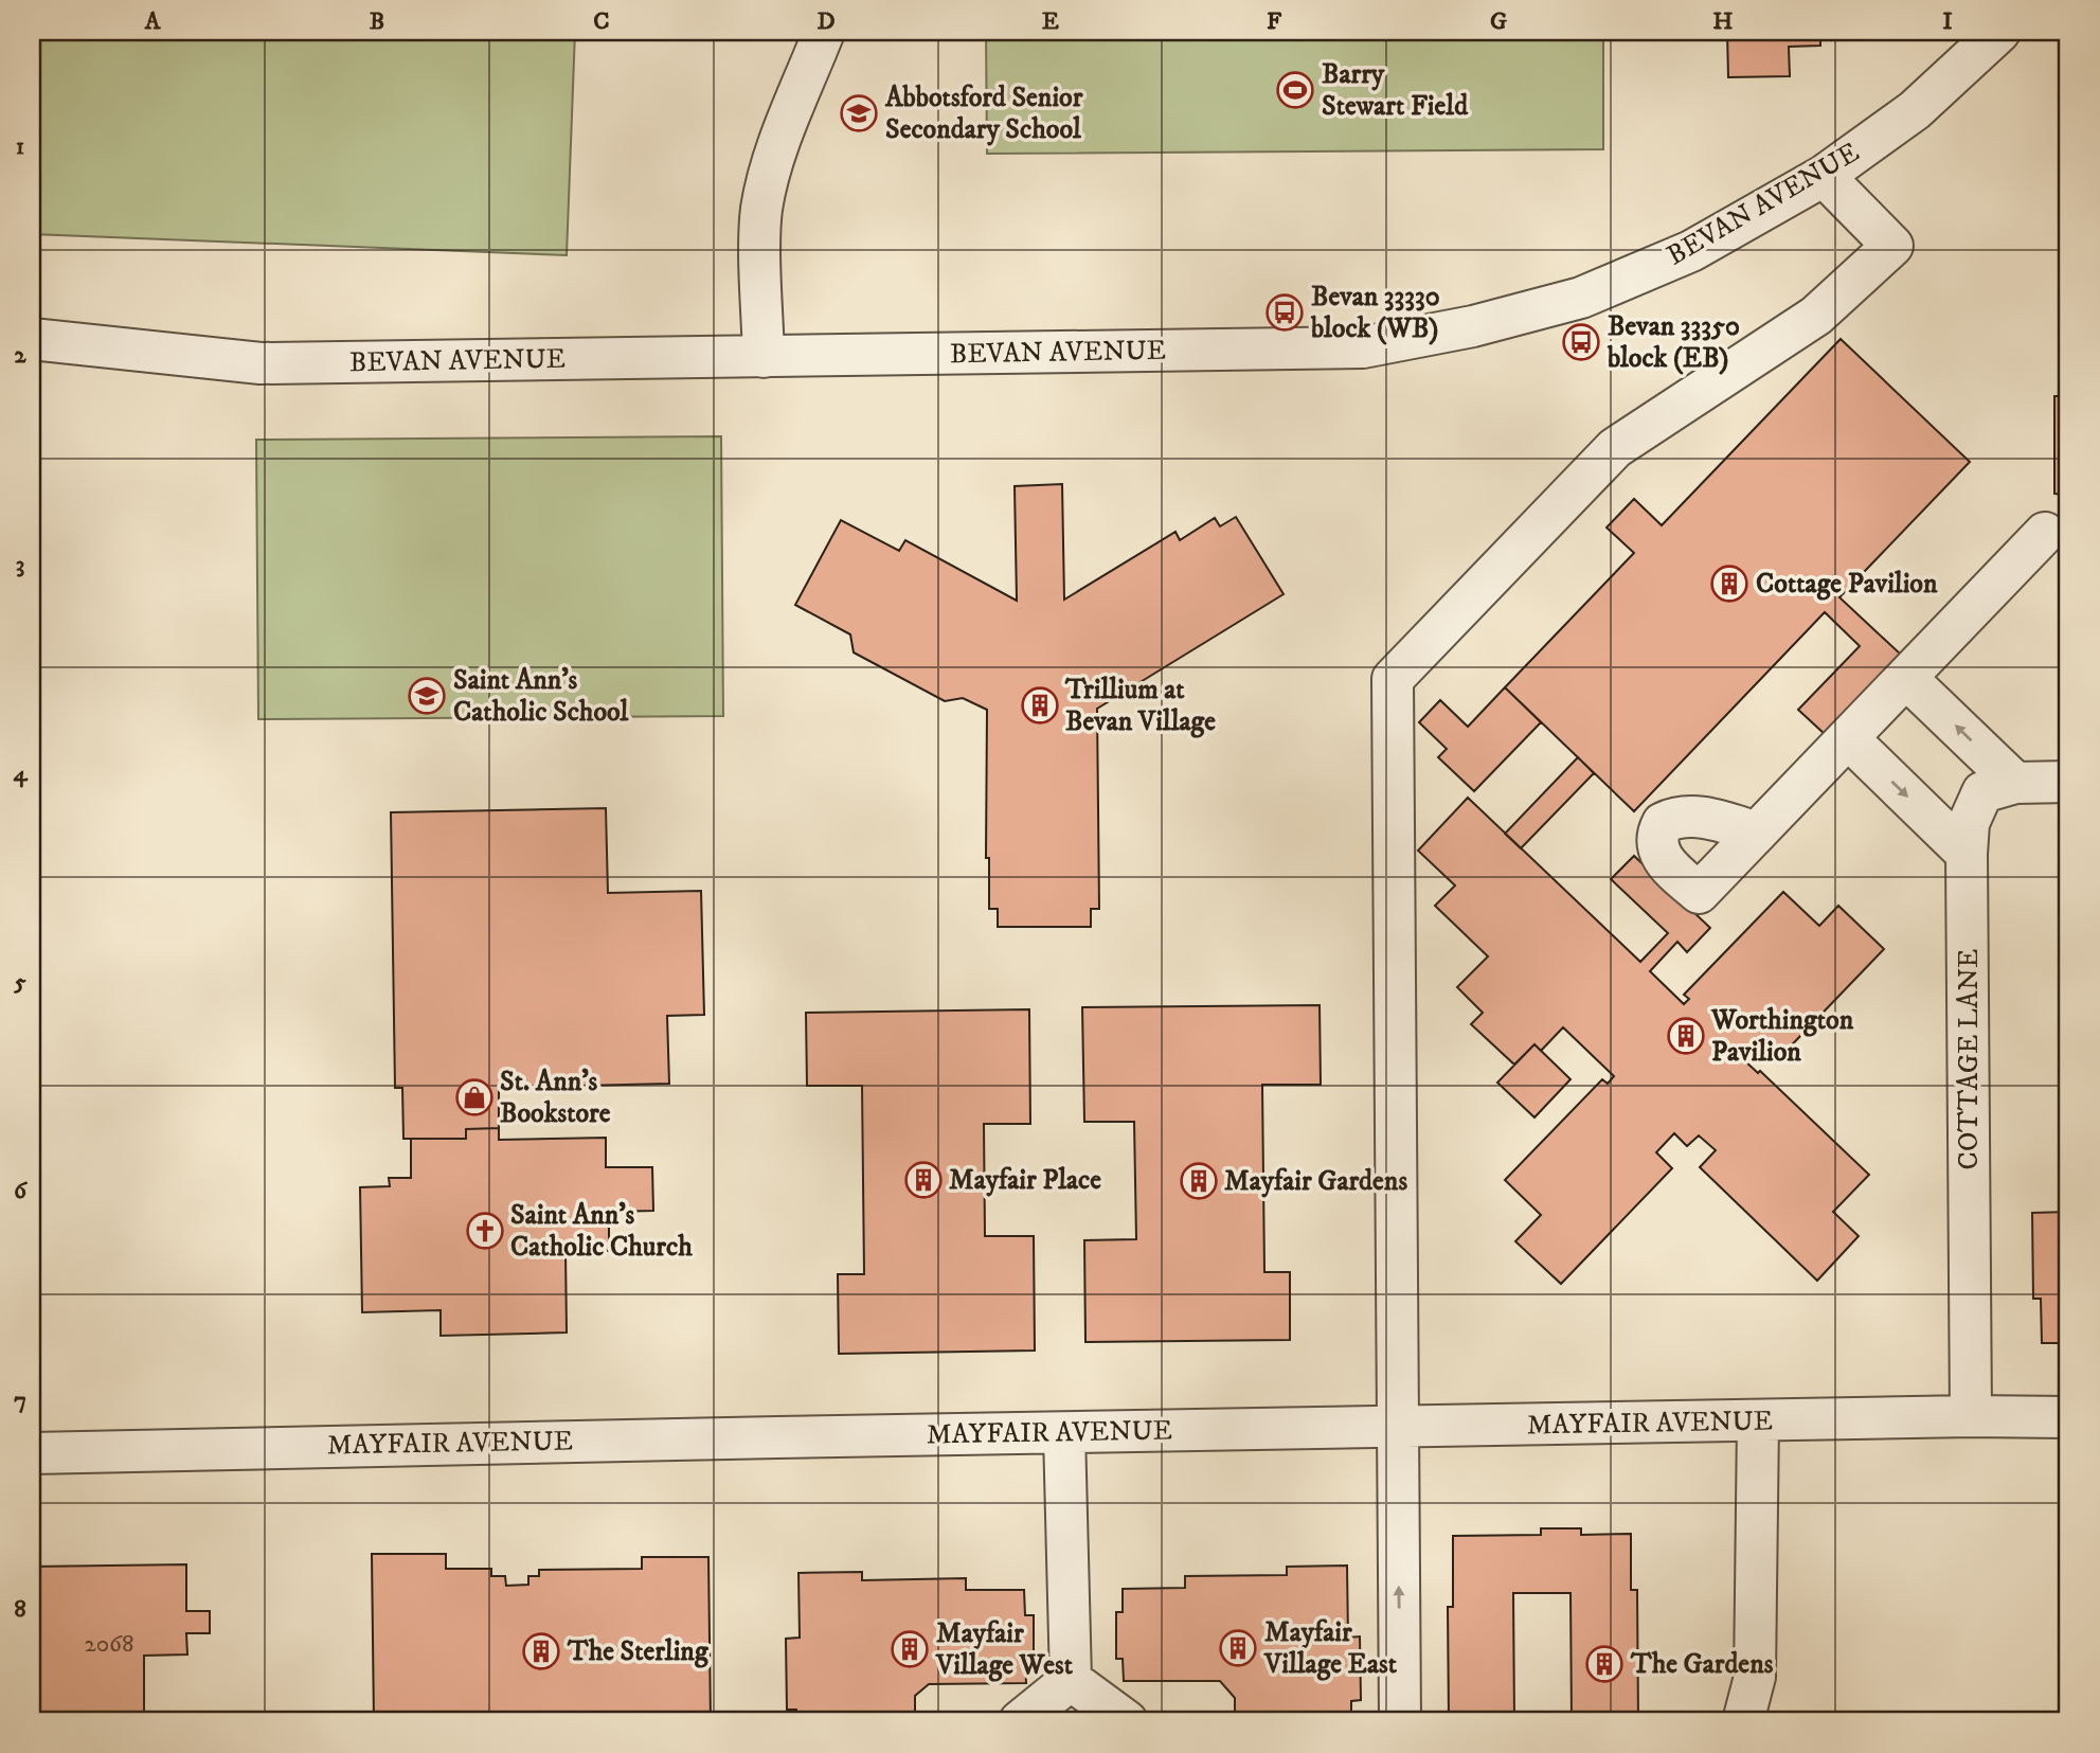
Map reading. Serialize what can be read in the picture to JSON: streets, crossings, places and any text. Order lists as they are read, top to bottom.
{
  "streets": {
    "street": ["BEVAN AVENUE", "COTTAGE LANE", "MAYFAIR AVENUE"]
  },
  "crossings": [
    ["COTTAGE LANE", "MAYFAIR AVENUE"]
  ],
  "places": {
    "sports": ["Barry Stewart Field"],
    "school or university": ["Abbotsford Senior Secondary School", "Saint Ann's Catholic School"],
    "bus stop": ["Bevan 33330 block (WB)", "Bevan 33350 block (EB)"],
    "building": [
      "Cottage Pavilion",
      "Trillium at Bevan Village",
      "Worthington Pavilion",
      "Mayfair Place",
      "Mayfair Gardens",
      "Mayfair Village East",
      "Mayfair Village West",
      "The Sterling",
      "The Gardens"
    ],
    "shop": ["St. Ann's Bookstore"],
    "church": ["Saint Ann's Catholic Church"]
  },
  "house_numbers": ["2068"],
  "grid": {
    "columns": [
      "A",
      "B",
      "C",
      "D",
      "E",
      "F",
      "G",
      "H",
      "I"
    ],
    "rows": [
      "1",
      "2",
      "3",
      "4",
      "5",
      "6",
      "7",
      "8"
    ]
  }
}
